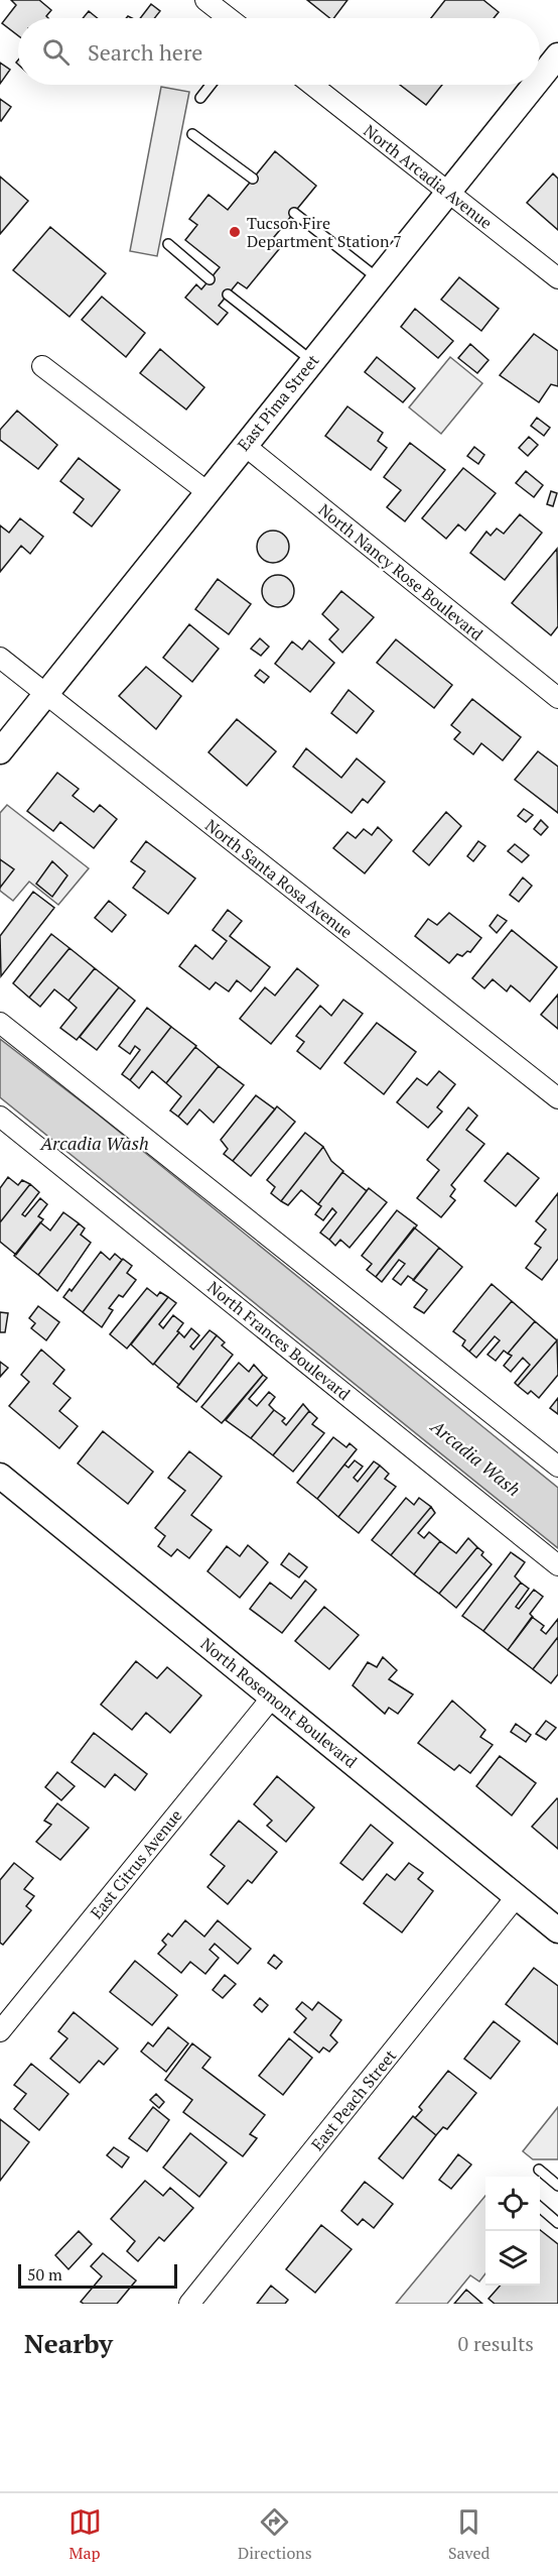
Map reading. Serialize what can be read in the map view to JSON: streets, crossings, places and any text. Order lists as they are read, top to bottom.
{
  "streets": {
    "street": [
      "North Arcadia Avenue",
      "East Pima Street",
      "North Nancy Rose Boulevard",
      "North Santa Rosa Avenue",
      "North Frances Boulevard",
      "North Rosemont Boulevard",
      "East Citrus Avenue",
      "East Peach Street"
    ]
  },
  "crossings": [
    ["North Arcadia Avenue", "East Pima Street"],
    ["East Pima Street", "North Nancy Rose Boulevard"],
    ["East Pima Street", "North Santa Rosa Avenue"],
    ["North Rosemont Boulevard", "East Citrus Avenue"],
    ["North Rosemont Boulevard", "East Peach Street"]
  ],
  "water": ["Arcadia Wash"],
  "places": ["Tucson Fire Department Station 7"],
  "scale_bar": "50 m",
  "page": {
    "search": "Search here",
    "scale": "50 m",
    "heading": ["Nearby", "0 results"],
    "nav": ["Map", "Directions", "Saved"]
  }
}
